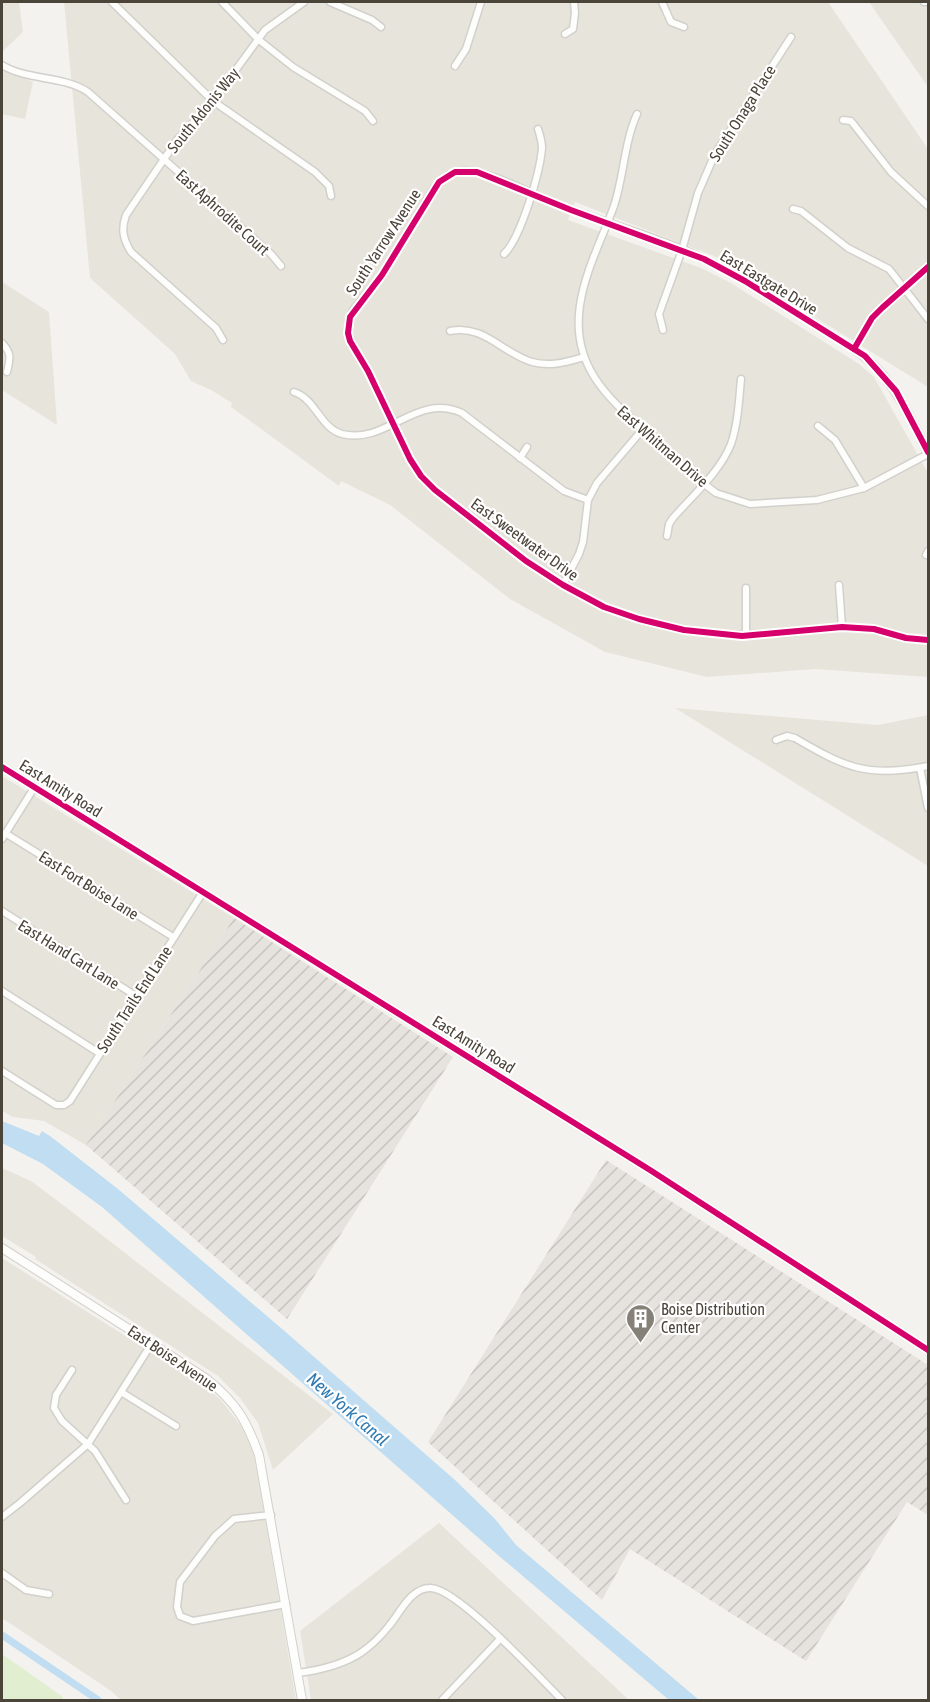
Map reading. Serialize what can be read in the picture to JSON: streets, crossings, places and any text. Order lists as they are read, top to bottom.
{
  "streets": {
    "street": [
      "South Adonis Way",
      "South Onaga Place",
      "East Aphrodite Court",
      "South Yarrow Avenue",
      "East Eastgate Drive",
      "East Whitman Drive",
      "East Sweetwater Drive",
      "East Amity Road",
      "East Fort Boise Lane",
      "East Hand Cart Lane",
      "South Trails End Lane",
      "East Boise Avenue"
    ]
  },
  "crossings": [
    ["South Adonis Way", "East Aphrodite Court"],
    ["South Onaga Place", "East Eastgate Drive"],
    ["South Yarrow Avenue", "East Eastgate Drive"],
    ["South Yarrow Avenue", "East Sweetwater Drive"],
    ["East Eastgate Drive", "East Whitman Drive"],
    ["East Amity Road", "South Trails End Lane"],
    ["East Fort Boise Lane", "South Trails End Lane"],
    ["East Hand Cart Lane", "South Trails End Lane"]
  ],
  "water": ["New York Canal"],
  "places": {
    "building": ["Boise Distribution Center"]
  }
}
